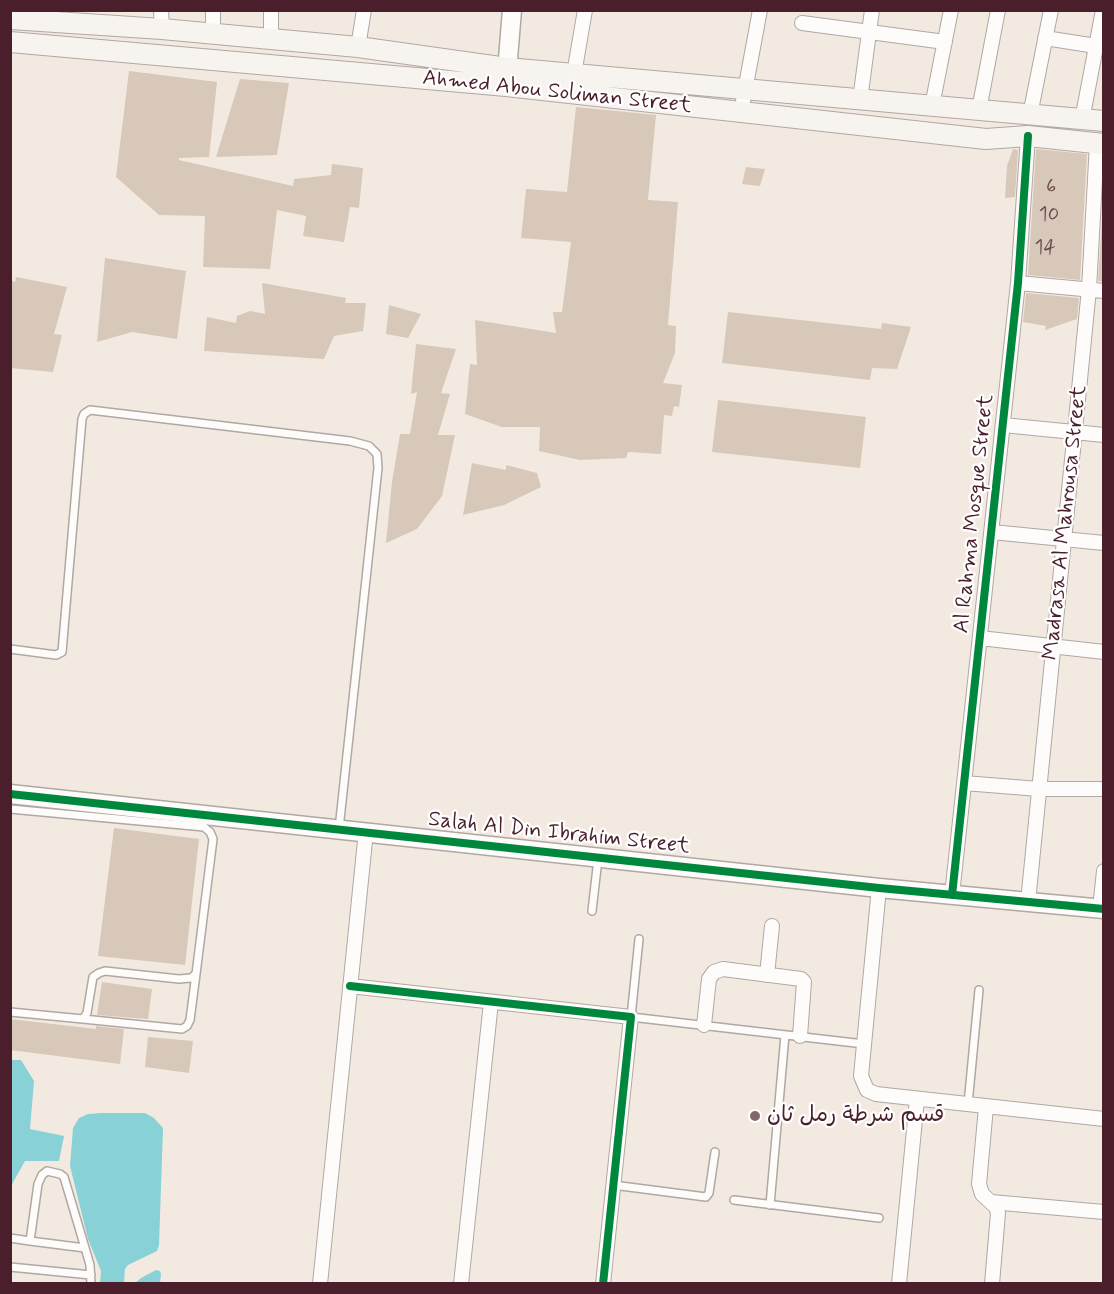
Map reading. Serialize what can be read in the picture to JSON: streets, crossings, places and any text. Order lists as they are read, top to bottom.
{
  "streets": {
    "main road": ["Ahmed Abou Soliman Street"],
    "street": ["Al Rahma Mosque Street", "Madrasa Al Mahrousa Street", "Salah Al Din Ibrahim Street"]
  },
  "crossings": [
    ["Ahmed Abou Soliman Street", "Al Rahma Mosque Street"],
    ["Ahmed Abou Soliman Street", "Madrasa Al Mahrousa Street"],
    ["Al Rahma Mosque Street", "Salah Al Din Ibrahim Street"],
    ["Madrasa Al Mahrousa Street", "Salah Al Din Ibrahim Street"]
  ],
  "places": ["قسم شرطة رمل ثان"],
  "house_numbers": ["6", "10", "14"]
}
